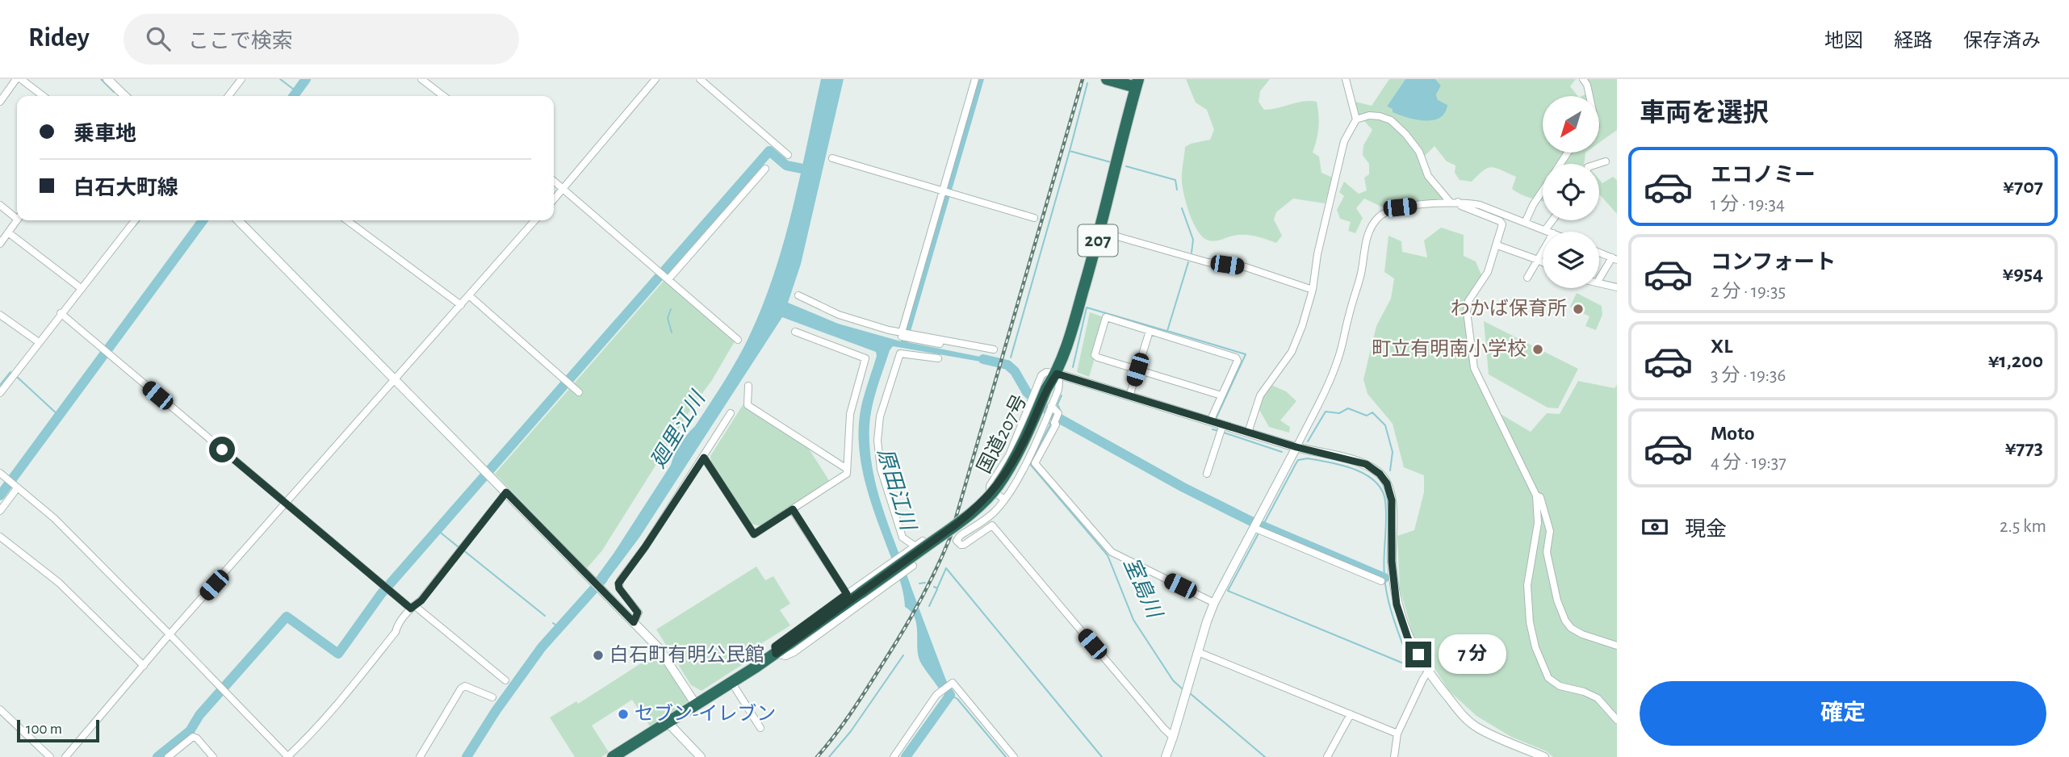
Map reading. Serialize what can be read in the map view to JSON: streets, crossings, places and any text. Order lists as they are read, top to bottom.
{
  "streets": {
    "highway": ["207", "国道207号"]
  },
  "water": ["廻里江川", "原田江川", "室島川"],
  "places": [
    "わかば保育所",
    "町立有明南小学校",
    "白石町有明公民館",
    "セブン-イレブン"
  ],
  "scale_bar": "100 m",
  "north": "bottom left",
  "page": {
    "header": "Ridey",
    "search": "ここで検索",
    "nav": ["地図", "経路", "保存済み"],
    "heading": "車両を選択",
    "banner": ["乗車地", "白石大町線"],
    "list": [
      {
        "name": "エコノミー",
        "note": "1 分 · 19:34",
        "value": "¥707"
      },
      {
        "name": "コンフォート",
        "note": "2 分 · 19:35",
        "value": "¥954"
      },
      {
        "name": "XL",
        "note": "3 分 · 19:36",
        "value": "¥1,200"
      },
      {
        "name": "Moto",
        "note": "4 分 · 19:37",
        "value": "¥773"
      }
    ],
    "pay": ["現金", "2.5 km"],
    "bubble": "7 分",
    "buttons": "確定",
    "scale": "100 m"
  }
}
